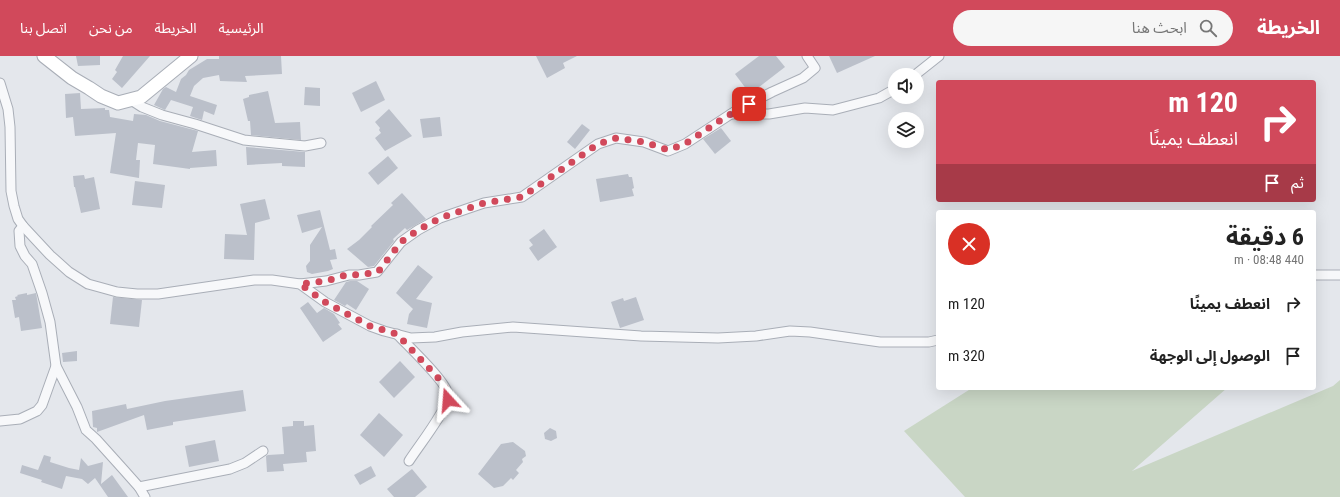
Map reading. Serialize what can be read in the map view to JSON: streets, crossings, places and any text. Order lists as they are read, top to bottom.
{
  "page": {
    "header": "الخريطة",
    "search": "ابحث هنا",
    "nav": [
      "الرئيسية",
      "الخريطة",
      "من نحن",
      "اتصل بنا"
    ],
    "turn": ["120 m", "انعطف يمينًا"],
    "then": "ثم",
    "heading": ["6 دقيقة", "440 m · 08:48"],
    "list": [
      {
        "name": "انعطف يمينًا",
        "value": "120 m"
      },
      {
        "name": "الوصول إلى الوجهة",
        "value": "320 m"
      }
    ]
  }
}
